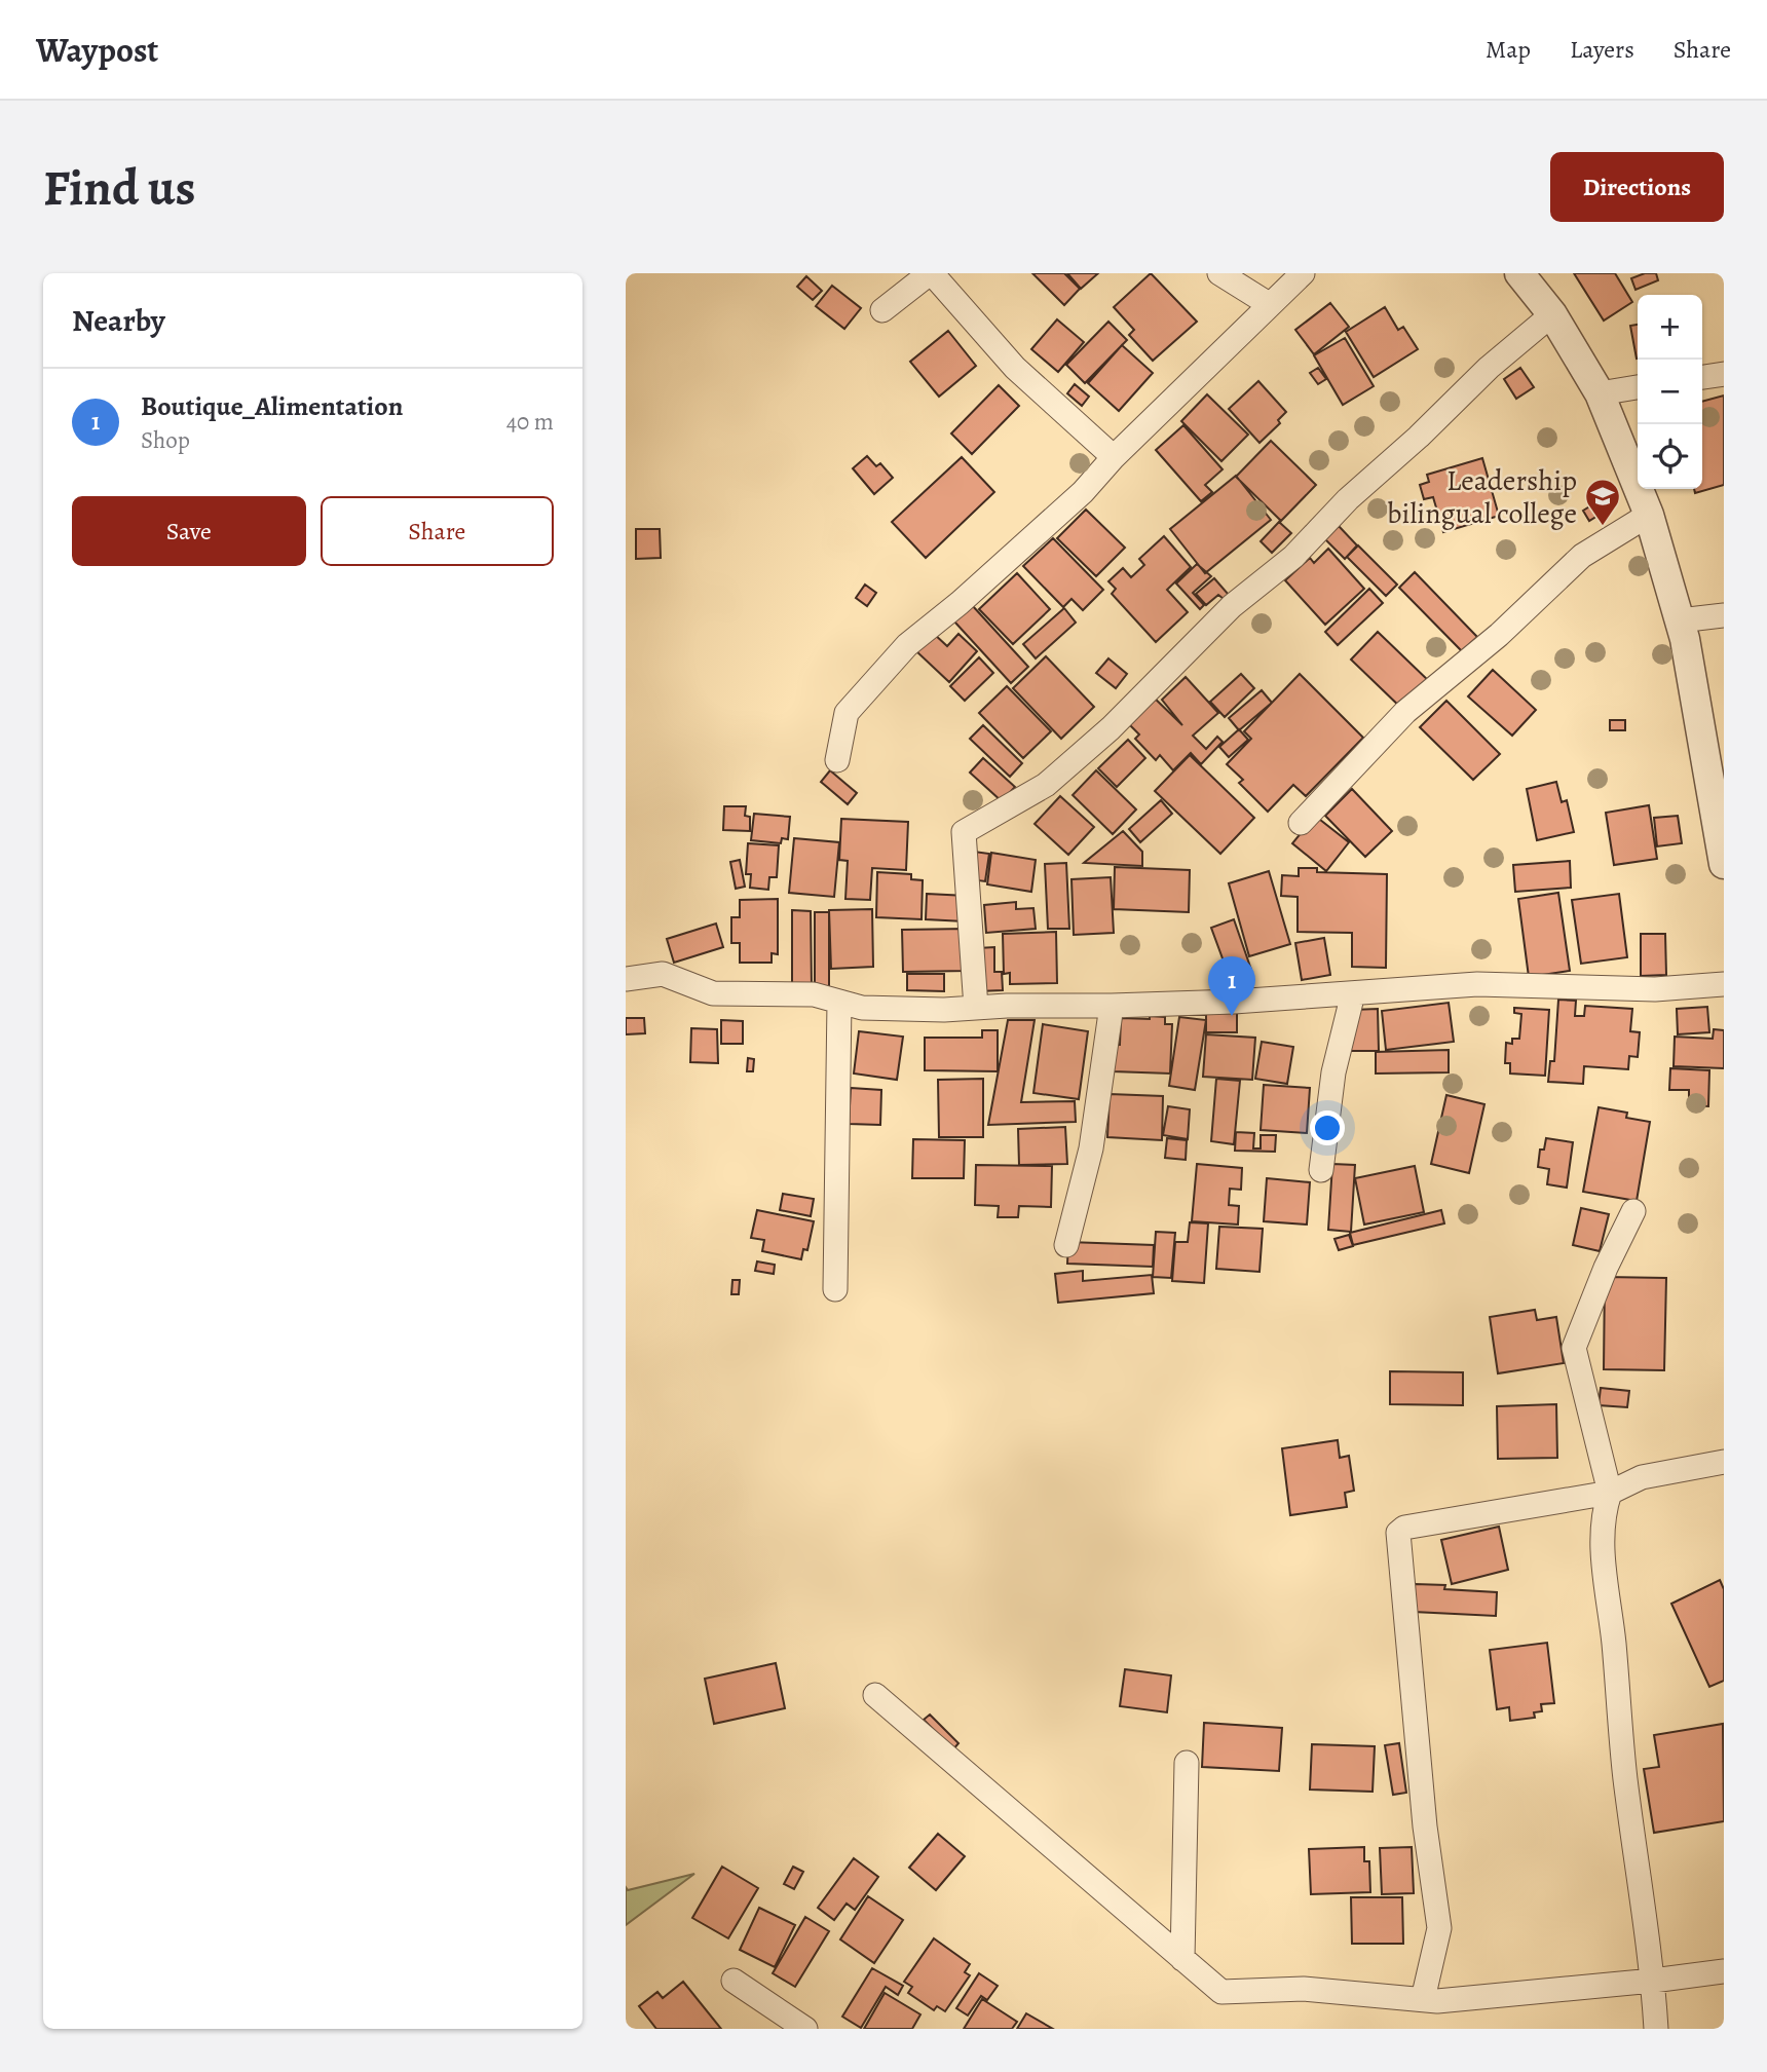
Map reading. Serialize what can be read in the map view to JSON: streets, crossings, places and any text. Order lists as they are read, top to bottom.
{
  "places": {
    "school or university": ["Leadership bilingual college"]
  },
  "page": {
    "header": "Waypost",
    "nav": ["Map", "Layers", "Share"],
    "buttons": [
      "Directions",
      ["Save", "Share"]
    ],
    "title": "Find us",
    "heading": "Nearby",
    "map_buttons": ["+", "−"],
    "list": [
      {
        "mark": "1",
        "name": "Boutique_Alimentation",
        "note": "Shop",
        "value": "40 m"
      }
    ],
    "pins": "1"
  }
}
